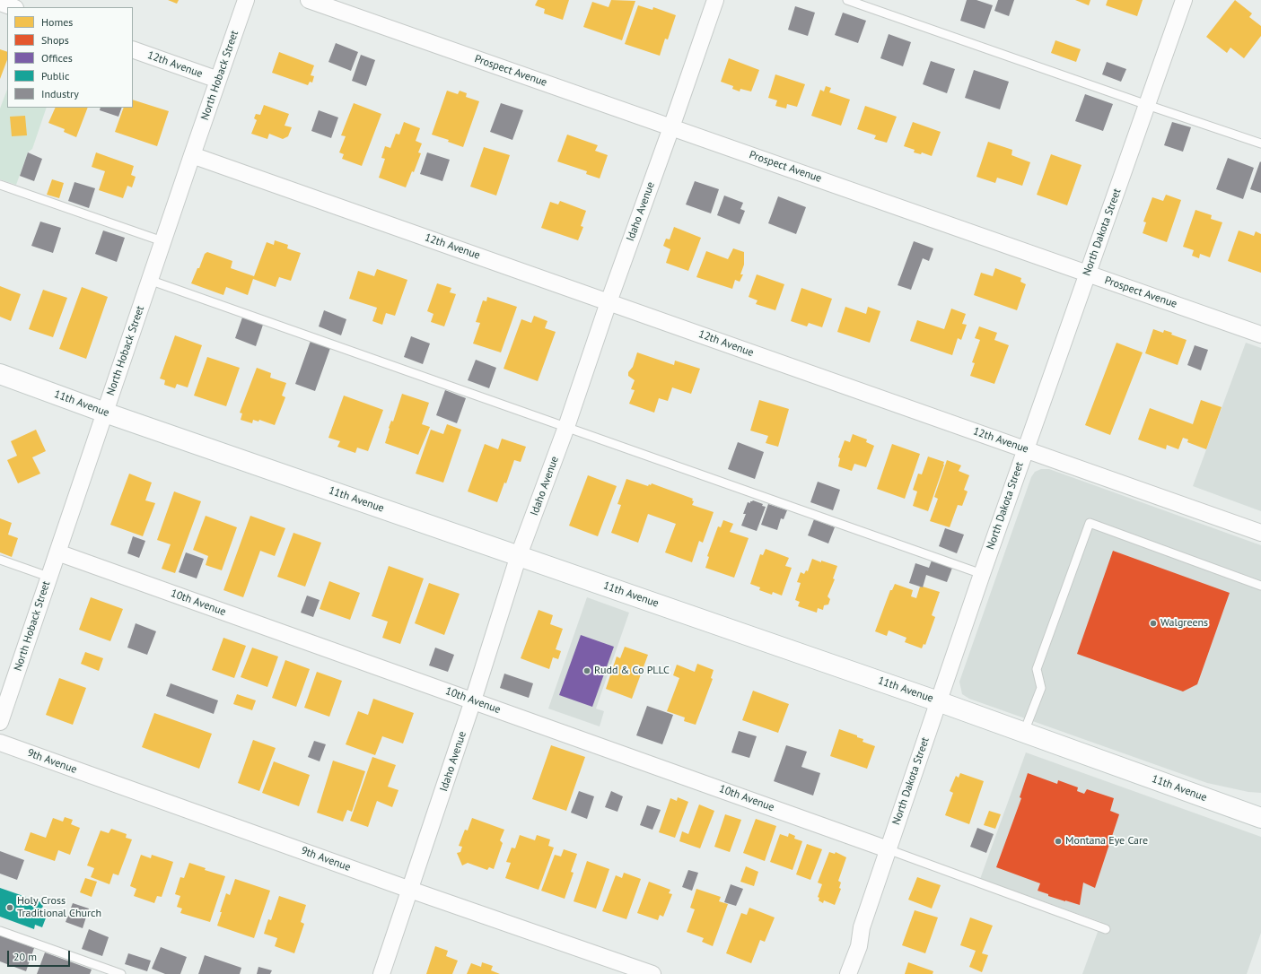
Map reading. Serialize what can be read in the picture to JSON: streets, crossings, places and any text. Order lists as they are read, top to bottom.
{
  "streets": {
    "main road": ["11th Avenue"],
    "street": [
      "12th Avenue",
      "Prospect Avenue",
      "North Hoback Street",
      "Idaho Avenue",
      "North Dakota Street",
      "10th Avenue",
      "9th Avenue"
    ]
  },
  "crossings": [
    ["12th Avenue", "North Hoback Street"],
    ["12th Avenue", "Idaho Avenue"],
    ["12th Avenue", "North Dakota Street"],
    ["Prospect Avenue", "Idaho Avenue"],
    ["Prospect Avenue", "North Dakota Street"],
    ["North Hoback Street", "11th Avenue"],
    ["North Hoback Street", "10th Avenue"],
    ["Idaho Avenue", "11th Avenue"],
    ["Idaho Avenue", "10th Avenue"],
    ["Idaho Avenue", "9th Avenue"],
    ["North Dakota Street", "11th Avenue"],
    ["North Dakota Street", "10th Avenue"]
  ],
  "places": [
    "Walgreens",
    "Rudd & Co PLLC",
    "Montana Eye Care",
    "Holy Cross Traditional Church"
  ],
  "legend": [
    "Homes",
    "Shops",
    "Offices",
    "Public",
    "Industry"
  ],
  "scale_bar": "20 m"
}
